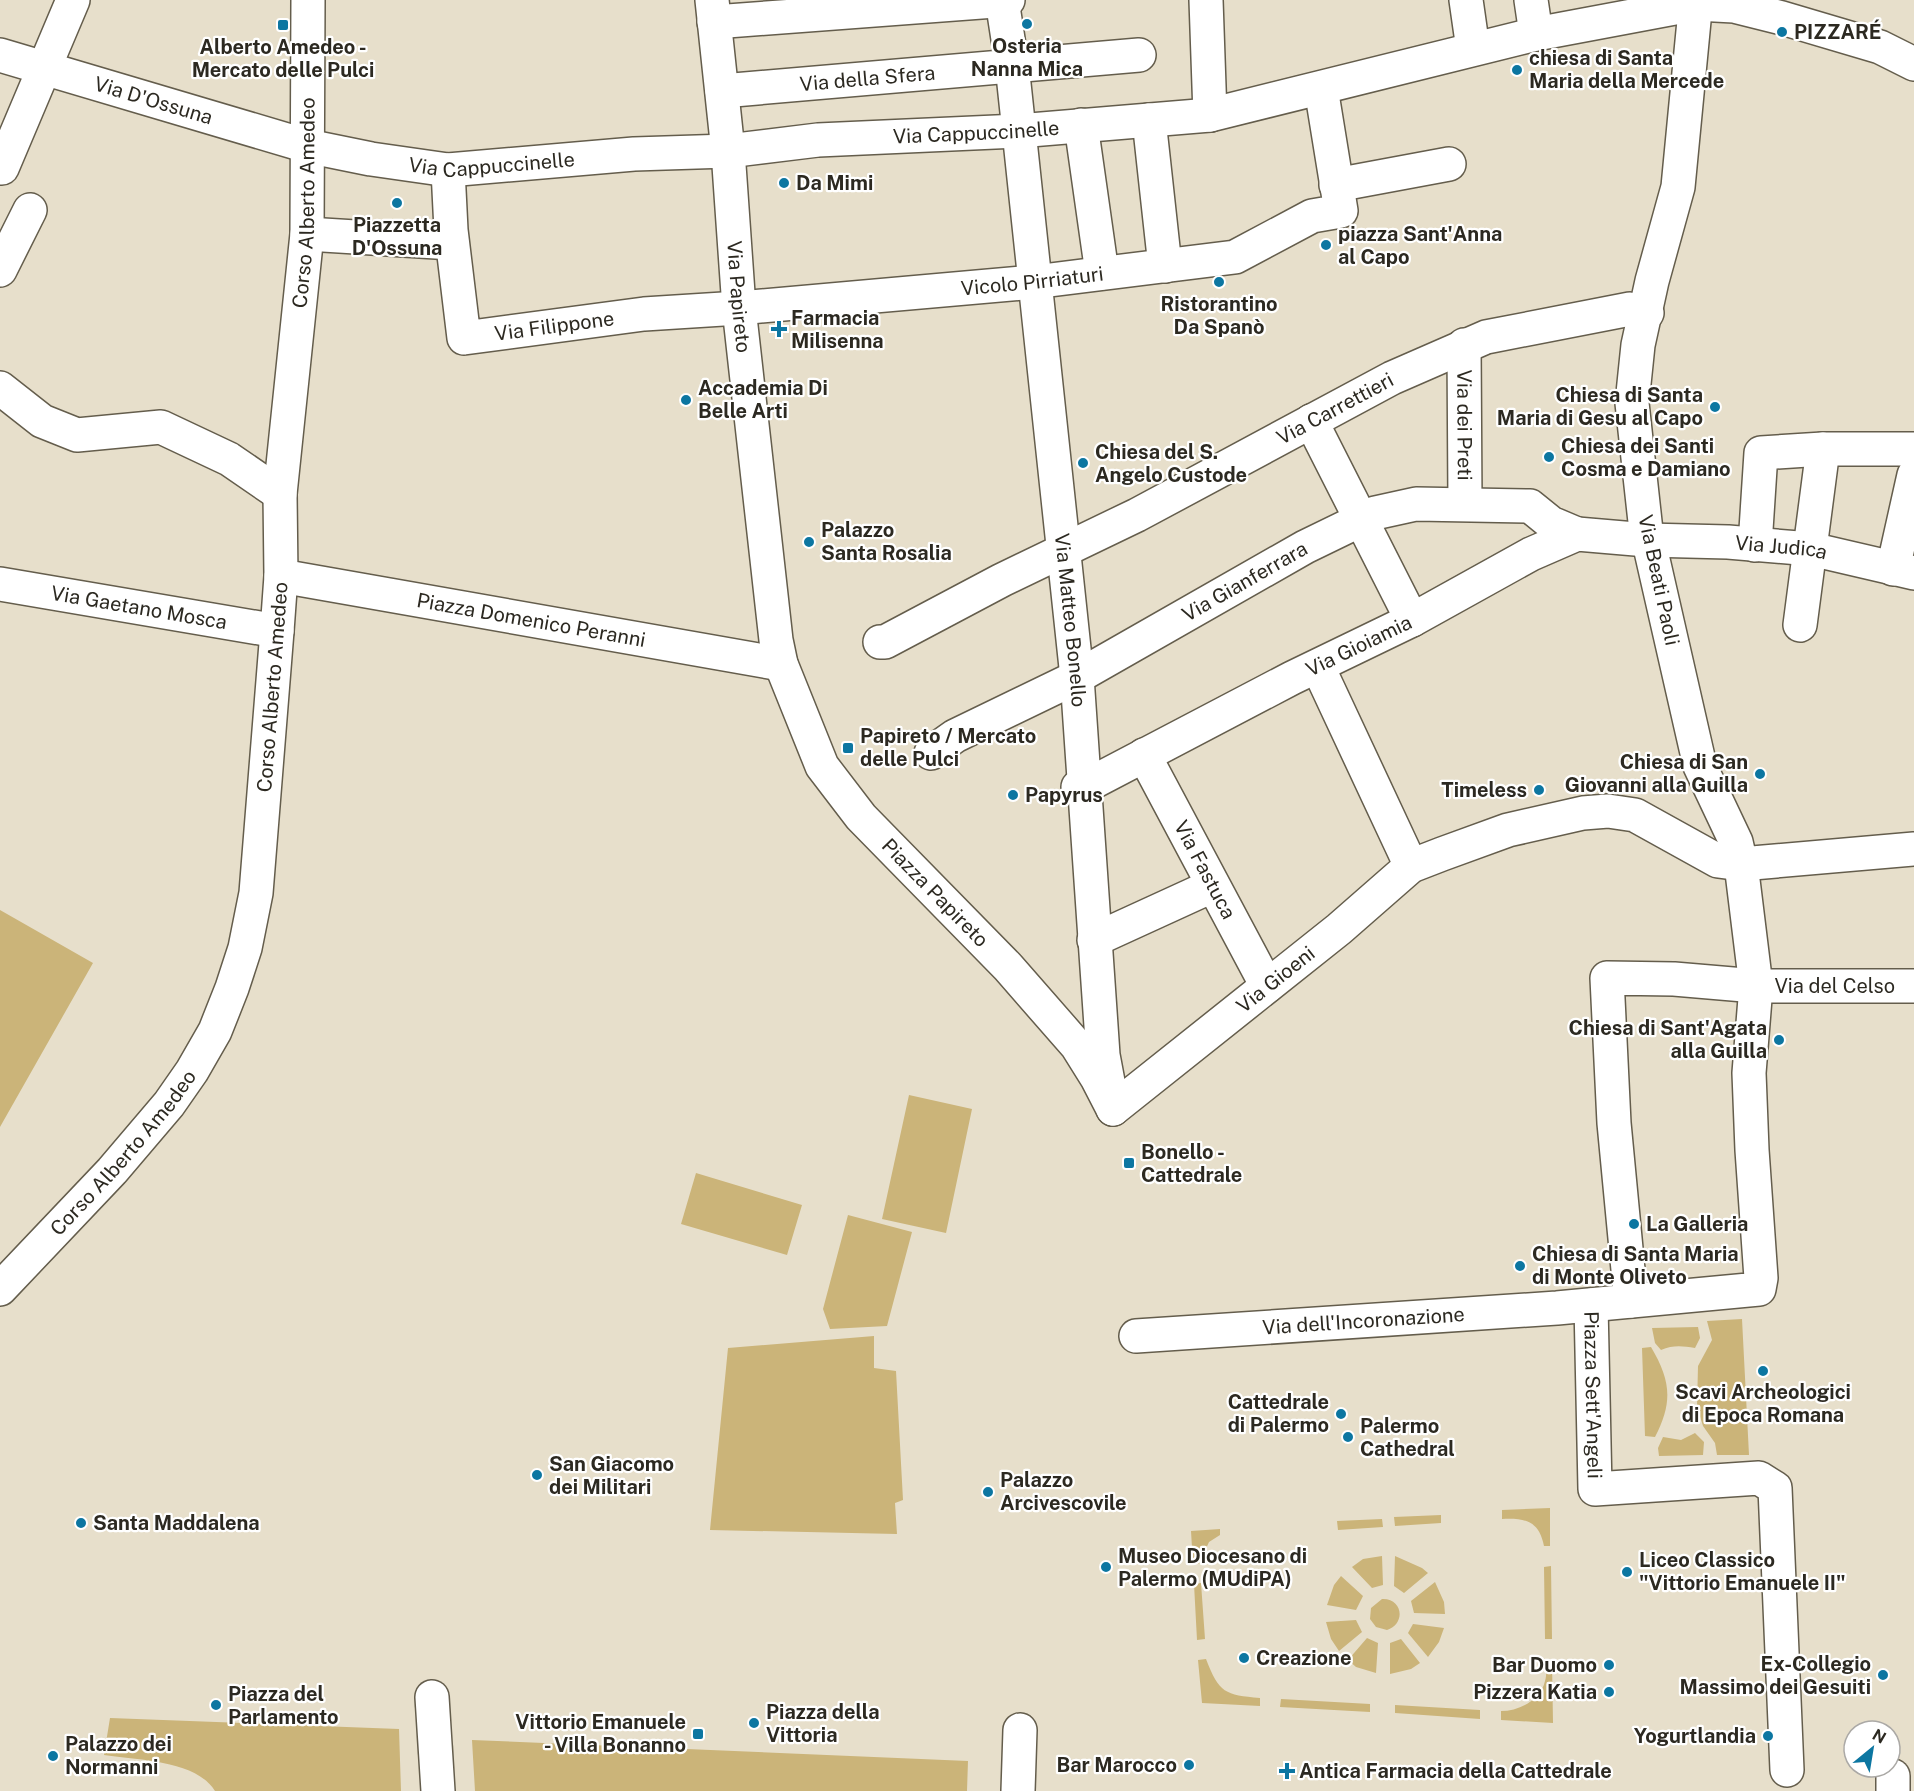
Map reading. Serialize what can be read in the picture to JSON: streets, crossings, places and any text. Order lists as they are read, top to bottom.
{
  "streets": {
    "street": [
      "Via della Sfera",
      "Via D'Ossuna",
      "Via Cappuccinelle",
      "Corso Alberto Amedeo",
      "Vicolo Pirriaturi",
      "Via Papireto",
      "Via Filippone",
      "Via Carrettieri",
      "Via dei Preti",
      "Via Judica",
      "Via Beati Paoli",
      "Via Gianferrara",
      "Via Gaetano Mosca",
      "Piazza Domenico Peranni",
      "Via Matteo Bonello",
      "Via Gioiamia",
      "Via Fastuca",
      "Piazza Papireto",
      "Via Gioeni",
      "Via del Celso",
      "Via dell'Incoronazione",
      "Piazza Sett'Angeli"
    ]
  },
  "crossings": [
    ["Via della Sfera", "Via Papireto"],
    ["Via della Sfera", "Via Matteo Bonello"],
    ["Via D'Ossuna", "Via Cappuccinelle"],
    ["Via D'Ossuna", "Corso Alberto Amedeo"],
    ["Via Cappuccinelle", "Corso Alberto Amedeo"],
    ["Via Cappuccinelle", "Via Papireto"],
    ["Via Cappuccinelle", "Via Filippone"],
    ["Via Cappuccinelle", "Via Beati Paoli"],
    ["Via Cappuccinelle", "Via Matteo Bonello"],
    ["Corso Alberto Amedeo", "Via Gaetano Mosca"],
    ["Corso Alberto Amedeo", "Piazza Domenico Peranni"],
    ["Vicolo Pirriaturi", "Via Papireto"],
    ["Vicolo Pirriaturi", "Via Filippone"],
    ["Vicolo Pirriaturi", "Via Matteo Bonello"],
    ["Via Papireto", "Via Filippone"],
    ["Via Papireto", "Piazza Domenico Peranni"],
    ["Via Papireto", "Piazza Papireto"],
    ["Via Carrettieri", "Via dei Preti"],
    ["Via Carrettieri", "Via Beati Paoli"],
    ["Via Carrettieri", "Via Matteo Bonello"],
    ["Via dei Preti", "Via Gianferrara"],
    ["Via Judica", "Via Beati Paoli"],
    ["Via Judica", "Via Gioiamia"],
    ["Via Beati Paoli", "Via Gioiamia"],
    ["Via Beati Paoli", "Via Gioeni"],
    ["Via Beati Paoli", "Via del Celso"],
    ["Via Beati Paoli", "Piazza Sett'Angeli"],
    ["Via Gianferrara", "Via Matteo Bonello"],
    ["Via Gianferrara", "Via Gioiamia"],
    ["Piazza Domenico Peranni", "Piazza Papireto"],
    ["Via Matteo Bonello", "Via Gioiamia"],
    ["Via Matteo Bonello", "Piazza Papireto"],
    ["Via Matteo Bonello", "Via Gioeni"],
    ["Via Gioiamia", "Via Fastuca"],
    ["Via Fastuca", "Via Gioeni"],
    ["Piazza Papireto", "Via Gioeni"],
    ["Via del Celso", "Piazza Sett'Angeli"],
    ["Via dell'Incoronazione", "Piazza Sett'Angeli"]
  ],
  "places": {
    "other": [
      "Osteria Nanna Mica",
      "PIZZARÉ",
      "chiesa di Santa Maria della Mercede",
      "Da Mimi",
      "Piazzetta D'Ossuna",
      "piazza Sant'Anna al Capo",
      "Ristorantino Da Spanò",
      "Accademia Di Belle Arti",
      "Chiesa di Santa Maria di Gesu al Capo",
      "Chiesa dei Santi Cosma e Damiano",
      "Chiesa del S. Angelo Custode",
      "Palazzo Santa Rosalia",
      "Chiesa di San Giovanni alla Guilla",
      "Timeless",
      "Papyrus",
      "Chiesa di Sant'Agata alla Guilla",
      "La Galleria",
      "Chiesa di Santa Maria di Monte Oliveto",
      "Scavi Archeologici di Epoca Romana",
      "Cattedrale di Palermo",
      "Palermo Cathedral",
      "San Giacomo dei Militari",
      "Palazzo Arcivescovile",
      "Santa Maddalena",
      "Museo Diocesano di Palermo (MUdiPA)",
      "Liceo Classico \"Vittorio Emanuele II\"",
      "Creazione",
      "Bar Duomo",
      "Ex-Collegio Massimo dei Gesuiti",
      "Pizzera Katia",
      "Piazza del Parlamento",
      "Piazza della Vittoria",
      "Yogurtlandia",
      "Palazzo dei Normanni",
      "Bar Marocco"
    ],
    "transit": [
      "Alberto Amedeo - Mercato delle Pulci",
      "Papireto / Mercato delle Pulci",
      "Bonello - Cattedrale",
      "Vittorio Emanuele - Villa Bonanno"
    ],
    "health": ["Farmacia Milisenna", "Antica Farmacia della Cattedrale"]
  },
  "north": "top right"
}
